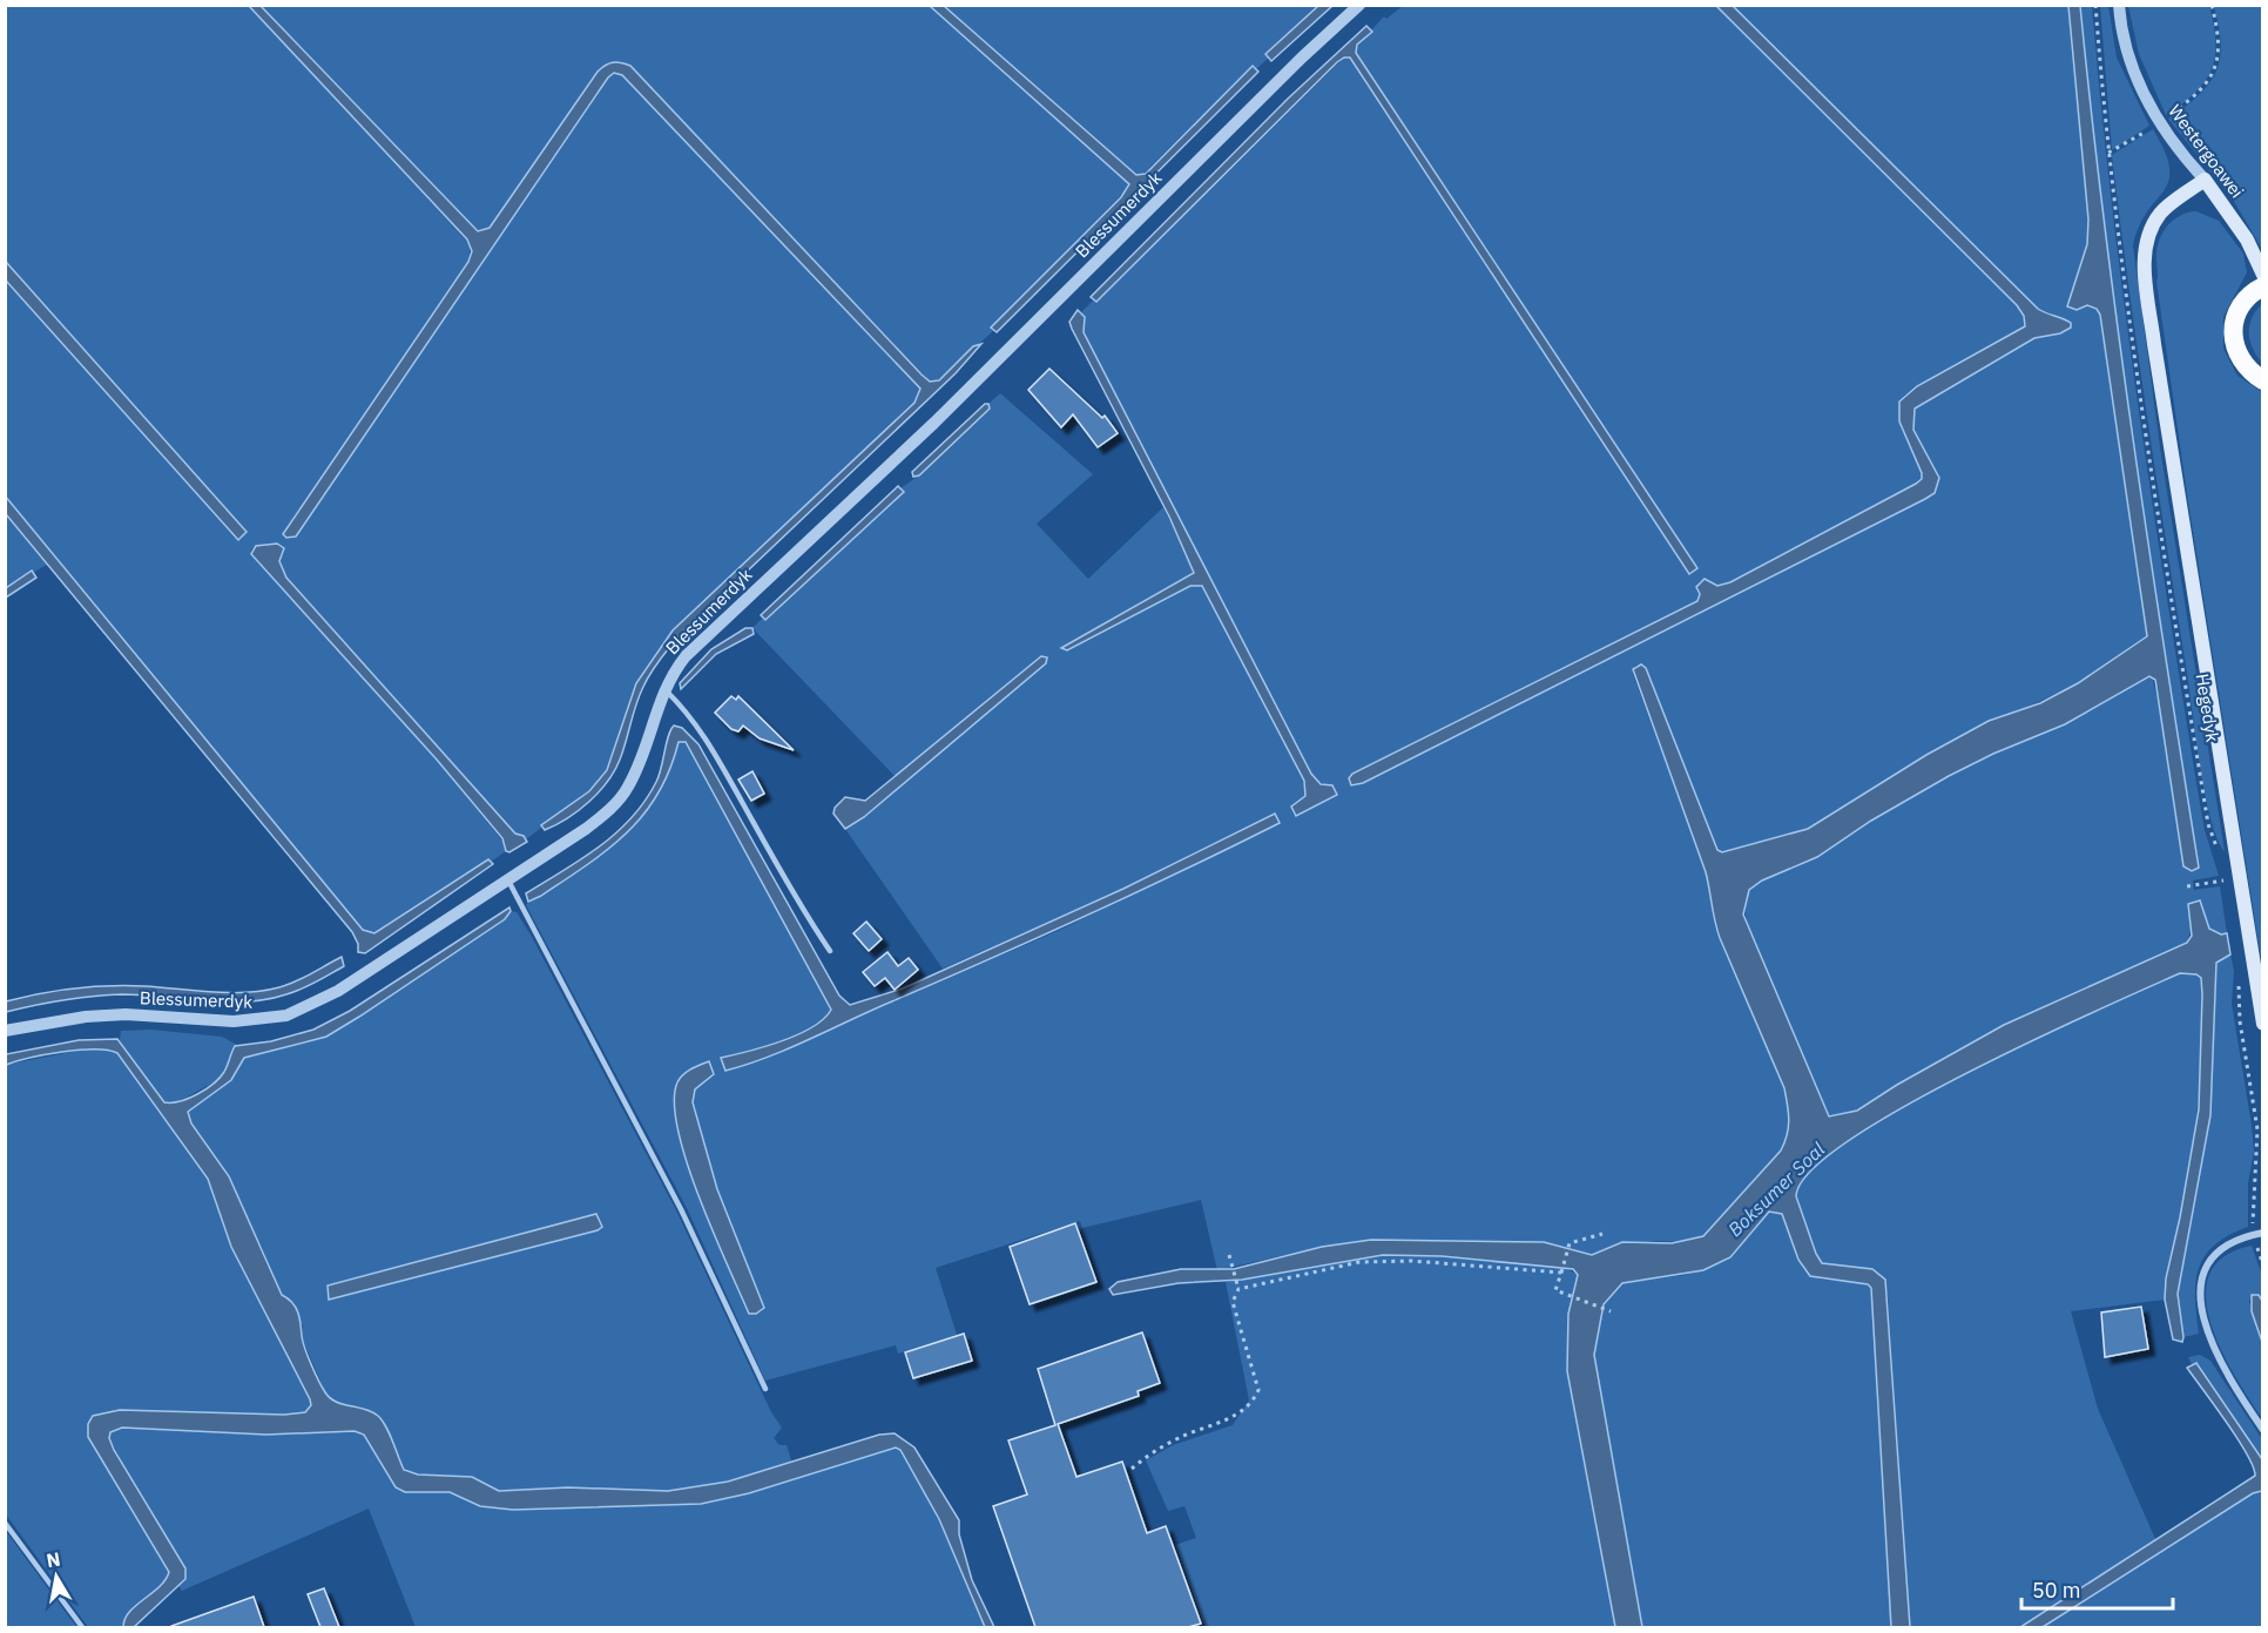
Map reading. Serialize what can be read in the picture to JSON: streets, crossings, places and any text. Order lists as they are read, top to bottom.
{
  "streets": {
    "main road": ["Westergoawei", "Hegedyk"],
    "street": ["Blessumerdyk"]
  },
  "crossings": [
    ["Westergoawei", "Hegedyk"]
  ],
  "water": ["Boksumer Soal"],
  "scale_bar": "50 m",
  "north": "top"
}
